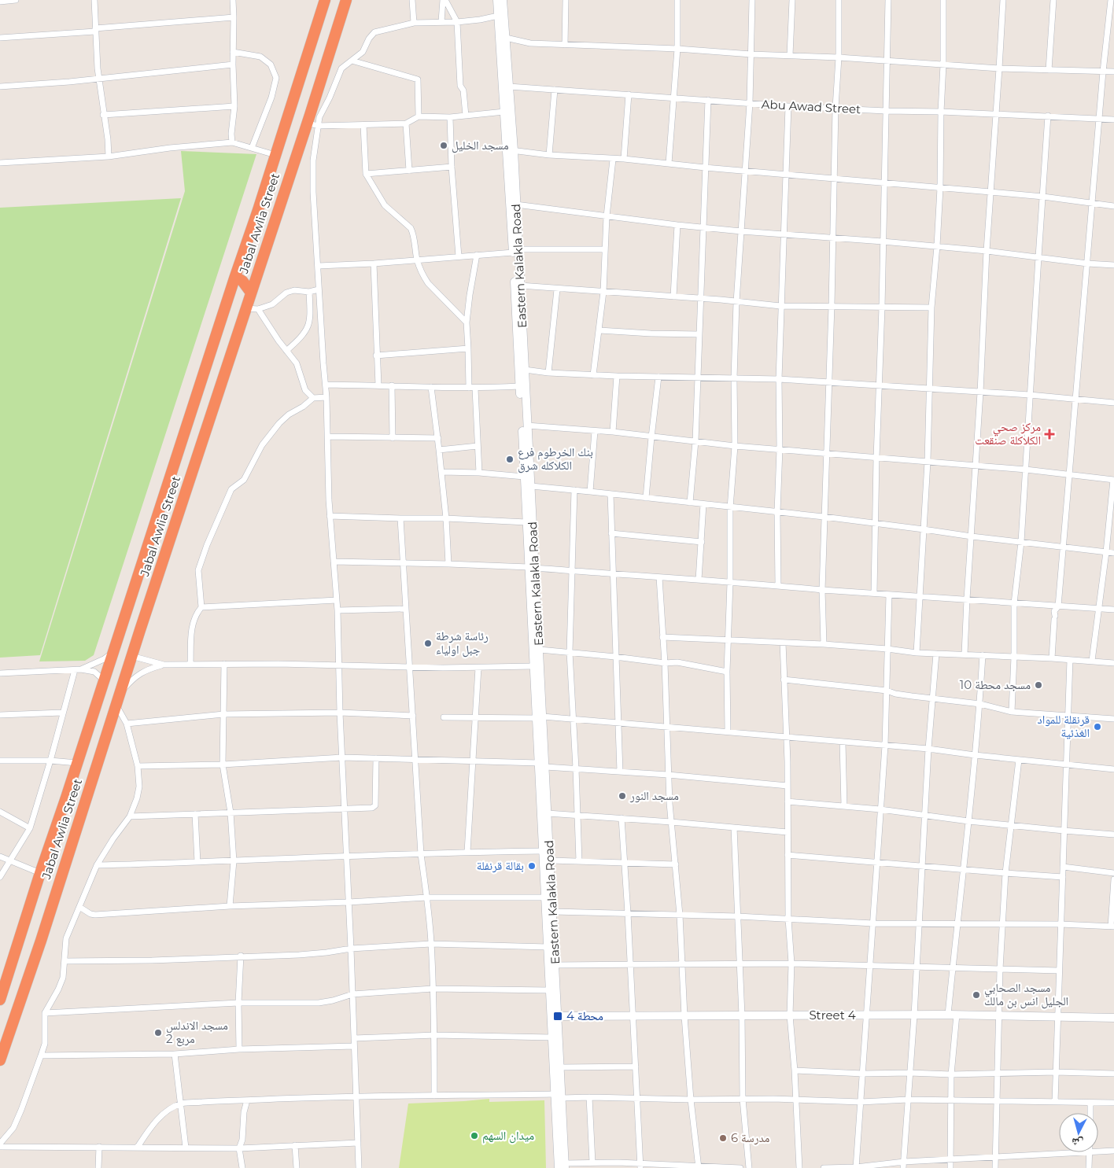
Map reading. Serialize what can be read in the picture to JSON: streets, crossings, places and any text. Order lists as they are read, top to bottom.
{
  "streets": {
    "highway": ["Jabal Awlia Street"],
    "street": ["Abu Awad Street", "Eastern Kalakla Road", "Street 4"]
  },
  "crossings": [
    ["Abu Awad Street", "Eastern Kalakla Road"],
    ["Eastern Kalakla Road", "Street 4"]
  ],
  "places": {
    "other": [
      "مسجد الخليل",
      "بنك الخرطوم فرع الكلاكله شرق",
      "رئاسة شرطة جبل اولياء",
      "مسجد محطة 10",
      "قرنقلة للمواد الغذئية",
      "مسجد النور",
      "بقالة قرنفلة",
      "مسجد الصحابي الجليل انس بن مالك",
      "مسجد الاندلس مربع 2",
      "ميدان السهم",
      "مدرسة 6"
    ],
    "health": ["مركز صحي الكلاكلة صنقعت"],
    "transit": ["محطة 4"]
  },
  "north": "bottom"
}
